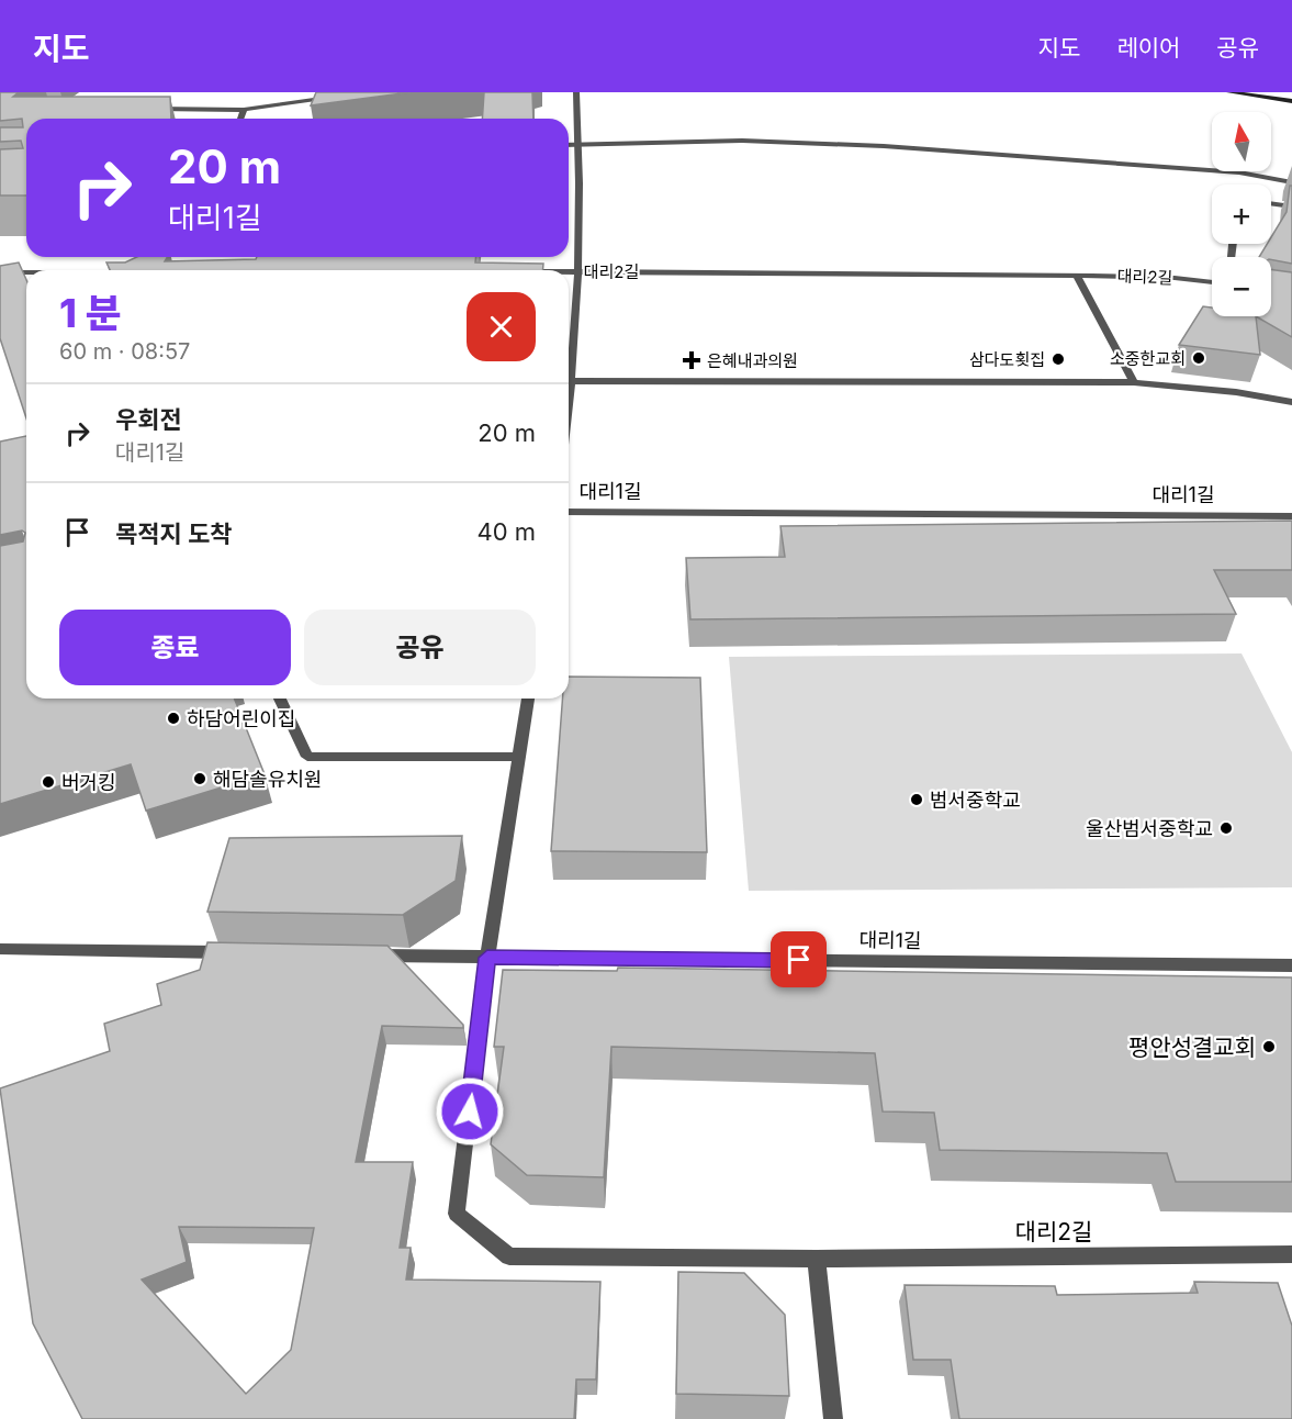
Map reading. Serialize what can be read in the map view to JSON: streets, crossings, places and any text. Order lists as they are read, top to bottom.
{
  "streets": {
    "street": ["대리2길", "대리1길"]
  },
  "places": {
    "other": [
      "소중한교회",
      "삼다도횟집",
      "하담어린이집",
      "해담솔유치원",
      "버거킹",
      "범서중학교",
      "울산범서중학교",
      "평안성결교회"
    ],
    "health": ["은혜내과의원"]
  },
  "north": "top",
  "page": {
    "header": "지도",
    "nav": ["지도", "레이어", "공유"],
    "map_buttons": ["+", "−"],
    "turn": ["20 m", "대리1길"],
    "heading": ["1 분", "60 m · 08:57"],
    "list": [
      {
        "name": "우회전",
        "note": "대리1길",
        "value": "20 m"
      },
      {
        "name": "목적지 도착",
        "value": "40 m"
      }
    ],
    "buttons": ["종료", "공유"]
  }
}
